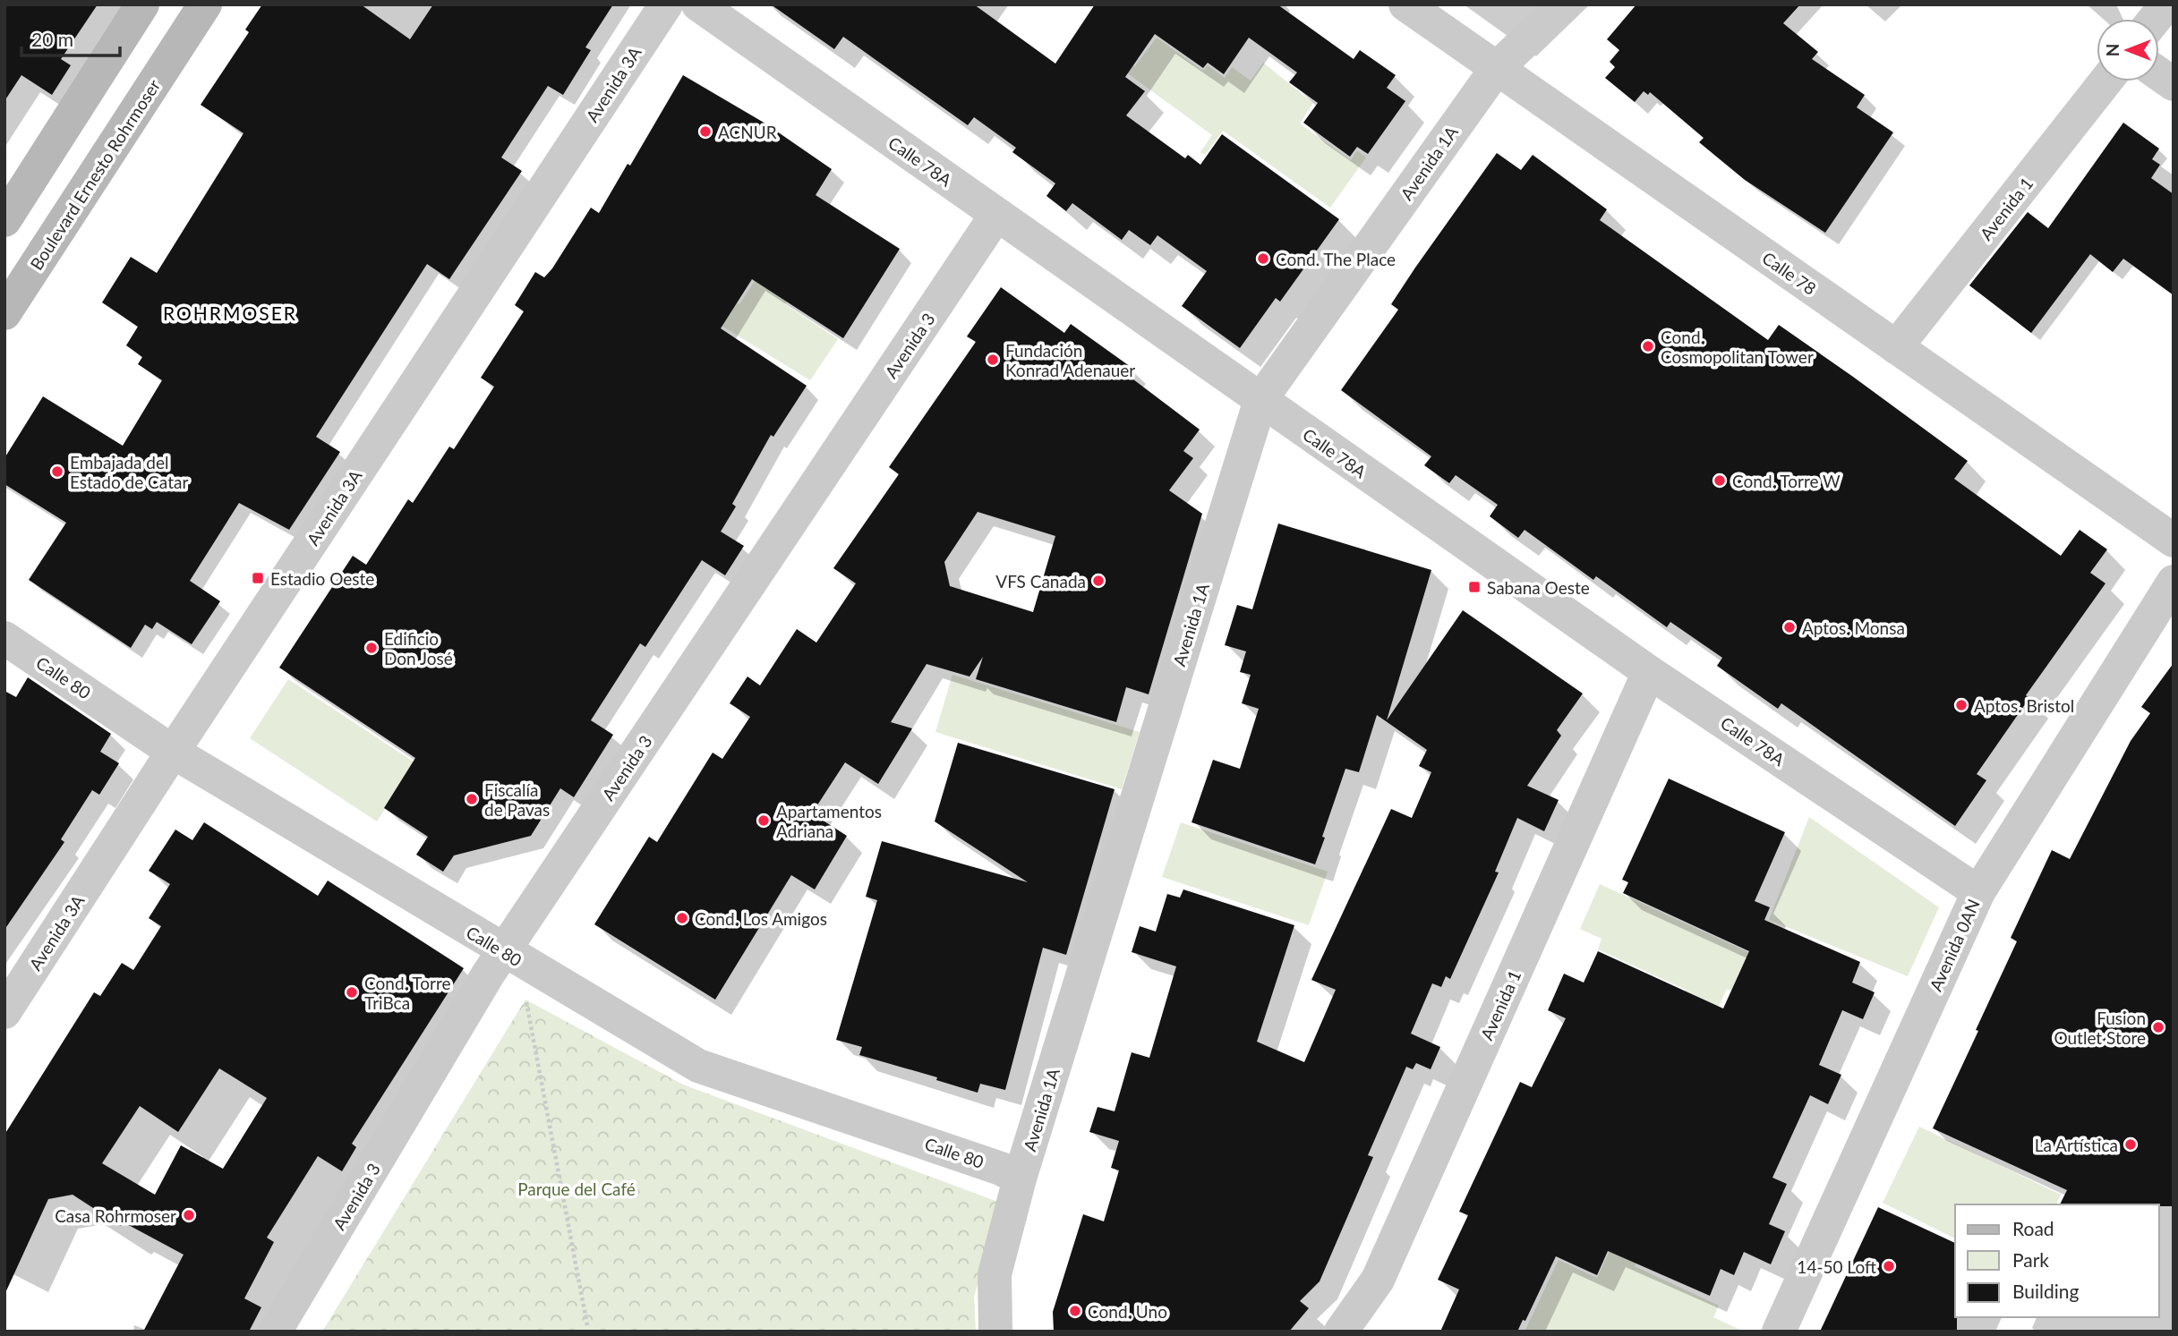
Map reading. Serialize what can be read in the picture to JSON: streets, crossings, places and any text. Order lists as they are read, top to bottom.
{
  "streets": {
    "main road": ["Boulevard Ernesto Rohrmoser"],
    "street": [
      "Avenida 3A",
      "Calle 78A",
      "Avenida 1A",
      "Avenida 1",
      "Calle 78",
      "Avenida 3",
      "Calle 80",
      "Avenida 0AN"
    ]
  },
  "crossings": [
    ["Avenida 3A", "Calle 80"],
    ["Calle 78A", "Avenida 1A"],
    ["Calle 78A", "Avenida 1"],
    ["Calle 78A", "Avenida 3"],
    ["Calle 78A", "Avenida 0AN"],
    ["Avenida 1A", "Calle 78"],
    ["Avenida 1A", "Calle 80"],
    ["Avenida 1", "Calle 78"],
    ["Avenida 3", "Calle 80"]
  ],
  "districts": ["ROHRMOSER"],
  "parks": ["Parque del Café"],
  "places": {
    "other": [
      "ACNUR",
      "Cond. The Place",
      "Cond. Cosmopolitan Tower",
      "Fundación Konrad Adenauer",
      "Embajada del Estado de Catar",
      "Cond. Torre W",
      "VFS Canada",
      "Aptos. Monsa",
      "Edificio Don José",
      "Aptos. Bristol",
      "Fiscalía de Pavas",
      "Apartamentos Adriana",
      "Cond. Los Amigos",
      "Cond. Torre TriBca",
      "Fusion Outlet Store",
      "La Artística",
      "Casa Rohrmoser",
      "14-50 Loft",
      "Cond. Uno"
    ],
    "transit": ["Estadio Oeste", "Sabana Oeste"]
  },
  "legend": ["Road", "Park", "Building"],
  "scale_bar": "20 m",
  "north": "left"
}
